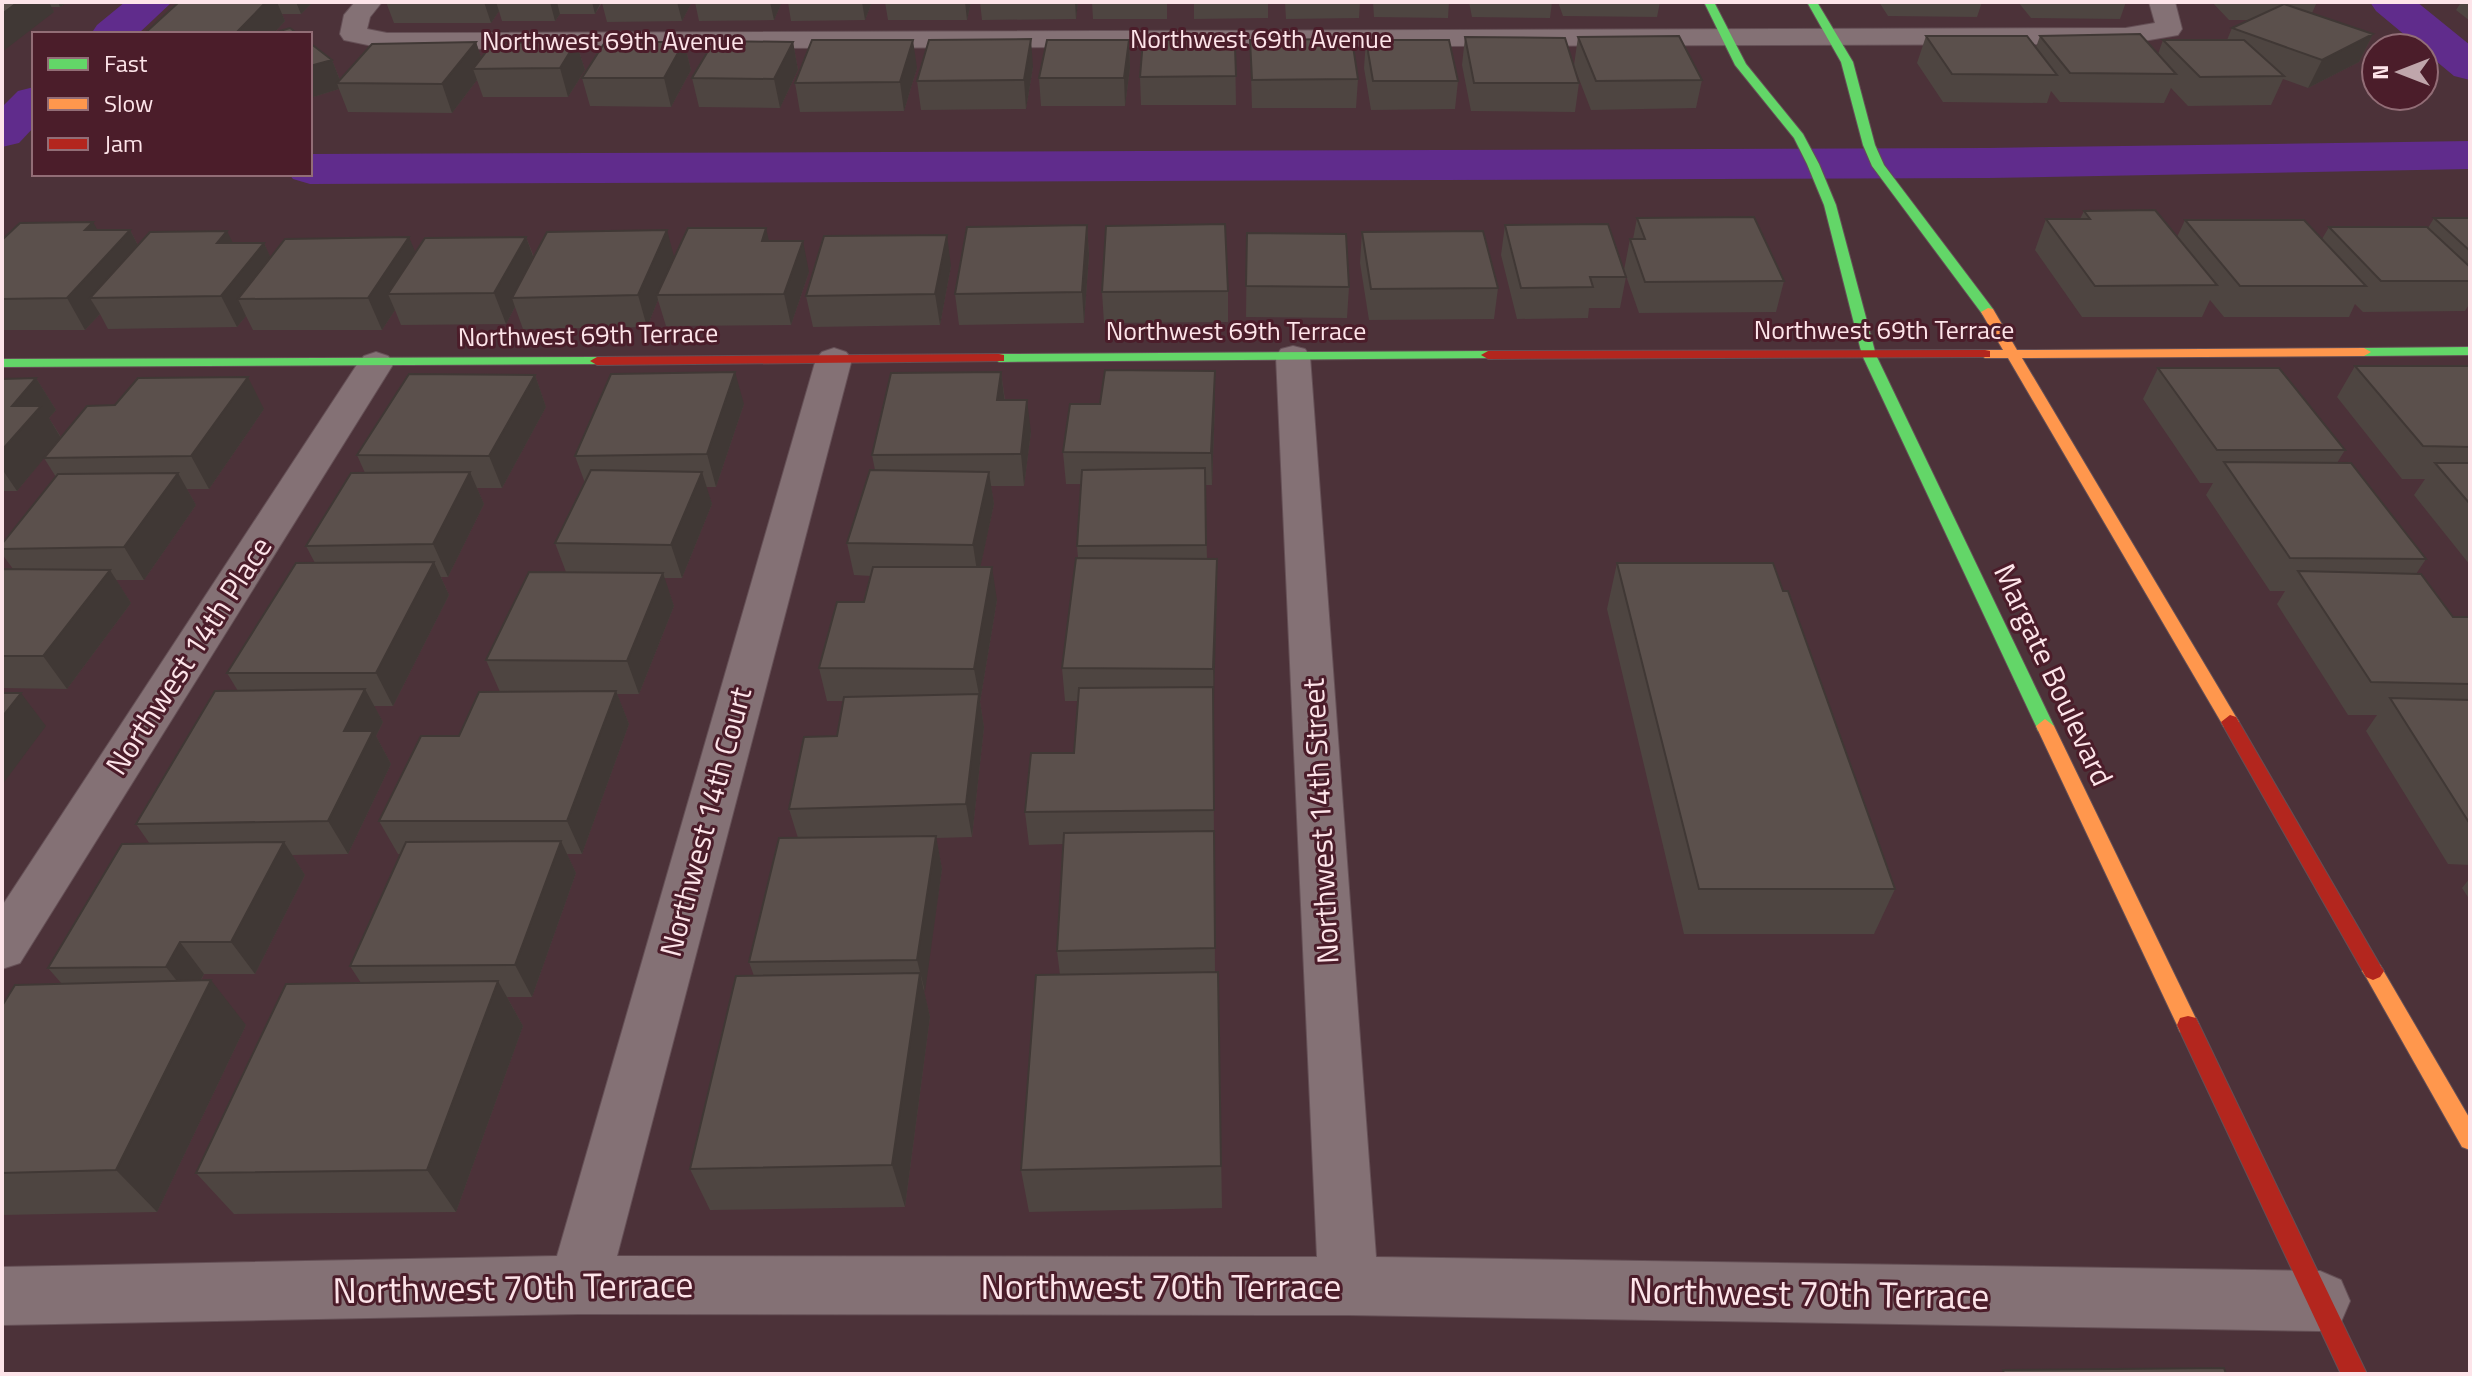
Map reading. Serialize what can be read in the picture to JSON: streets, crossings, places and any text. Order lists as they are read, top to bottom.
{
  "streets": {
    "street": [
      "Northwest 69th Avenue",
      "Northwest 69th Terrace",
      "Northwest 14th Place",
      "Margate Boulevard",
      "Northwest 14th Street",
      "Northwest 14th Court",
      "Northwest 70th Terrace"
    ]
  },
  "crossings": [
    ["Northwest 69th Avenue", "Margate Boulevard"],
    ["Northwest 69th Terrace", "Northwest 14th Place"],
    ["Northwest 69th Terrace", "Margate Boulevard"],
    ["Northwest 69th Terrace", "Northwest 14th Street"],
    ["Northwest 69th Terrace", "Northwest 14th Court"],
    ["Margate Boulevard", "Northwest 70th Terrace"],
    ["Northwest 14th Street", "Northwest 70th Terrace"],
    ["Northwest 14th Court", "Northwest 70th Terrace"]
  ],
  "legend": ["Fast", "Slow", "Jam"],
  "north": "left"
}
